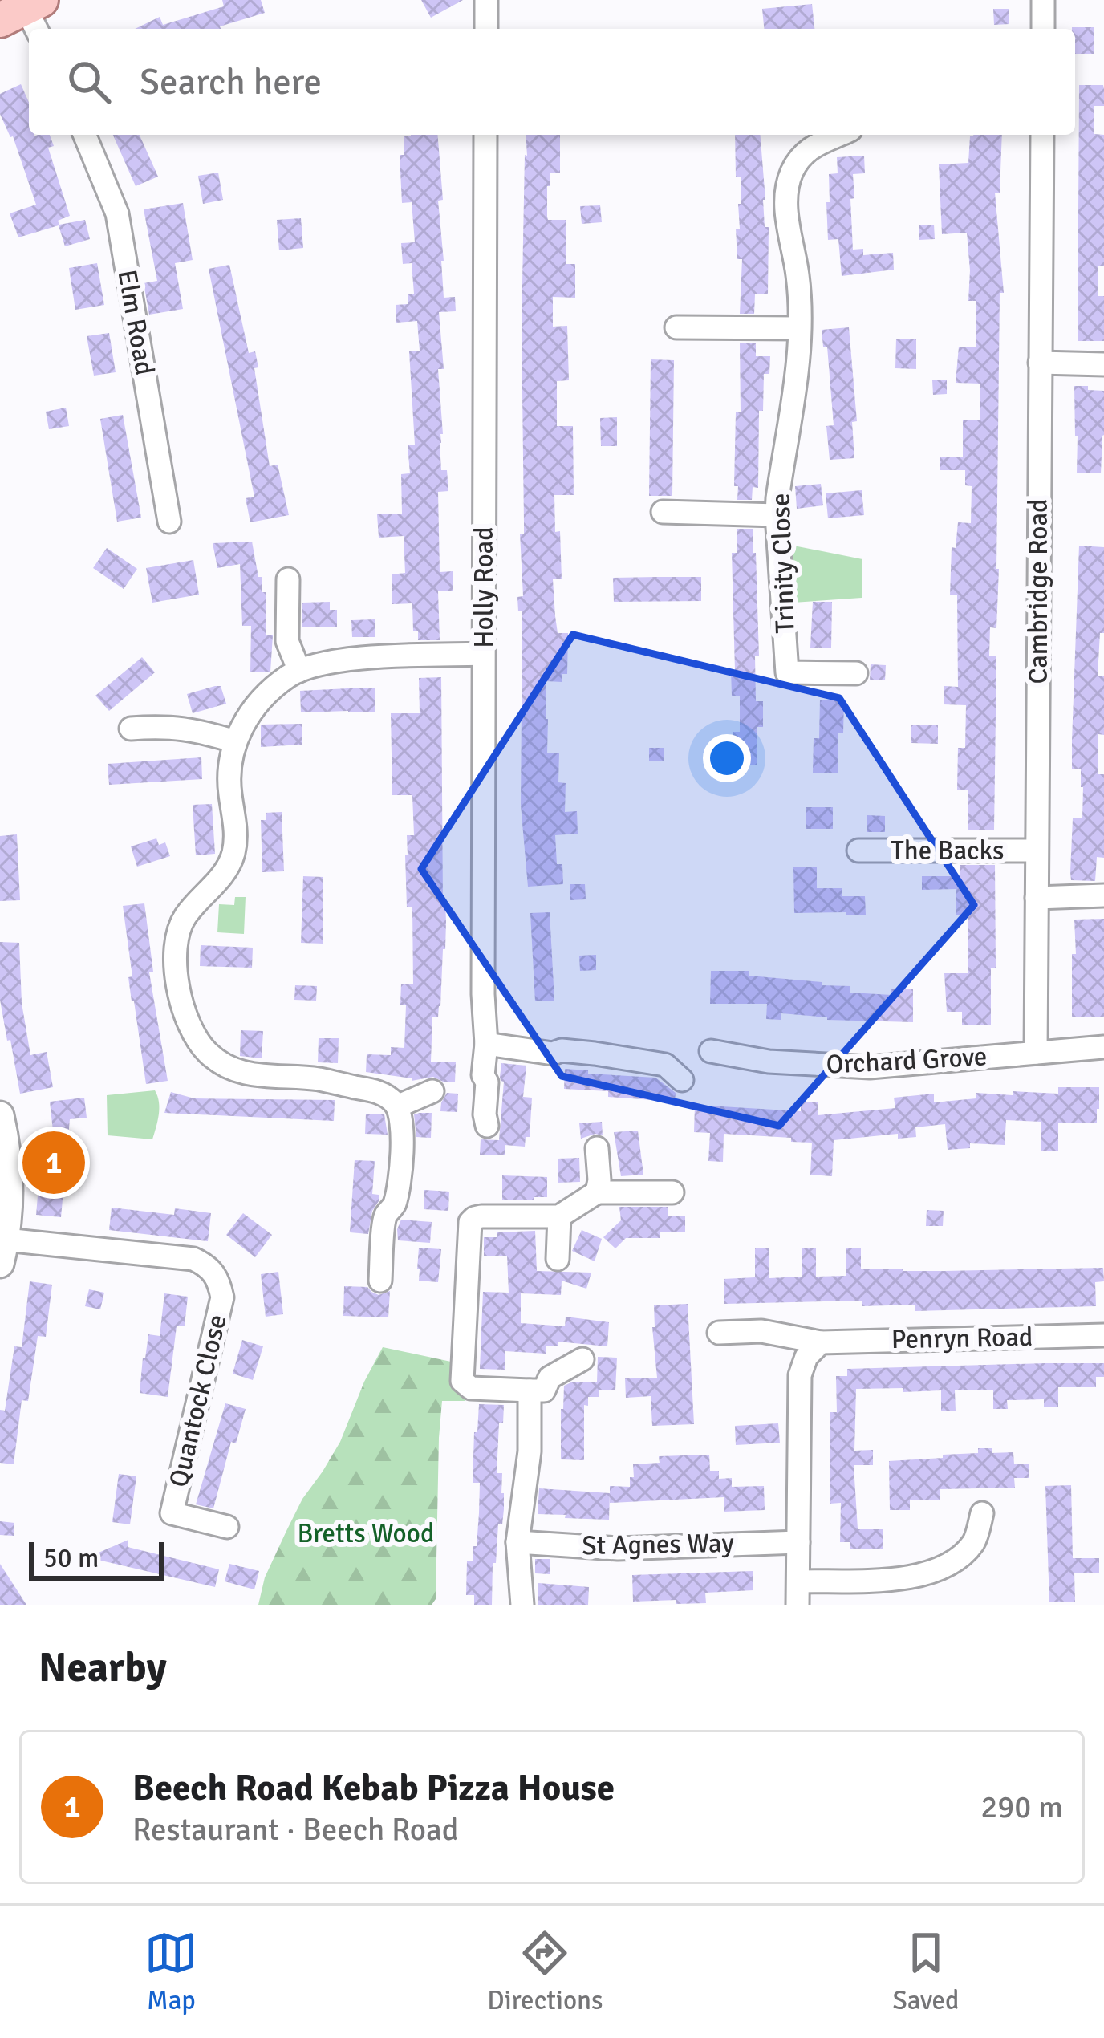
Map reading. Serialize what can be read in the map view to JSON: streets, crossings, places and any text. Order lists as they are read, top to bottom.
{
  "streets": {
    "street": [
      "Elm Road",
      "Trinity Close",
      "Holly Road",
      "Cambridge Road",
      "The Backs",
      "Orchard Grove",
      "Penryn Road",
      "Quantock Close",
      "St Agnes Way"
    ]
  },
  "crossings": [
    ["Cambridge Road", "The Backs"],
    ["Cambridge Road", "Orchard Grove"]
  ],
  "parks": ["Bretts Wood"],
  "scale_bar": "50 m",
  "page": {
    "search": "Search here",
    "pins": "1",
    "scale": "50 m",
    "heading": "Nearby",
    "list": [
      {
        "mark": "1",
        "name": "Beech Road Kebab Pizza House",
        "note": "Restaurant · Beech Road",
        "value": "290 m"
      }
    ],
    "nav": ["Map", "Directions", "Saved"]
  }
}
